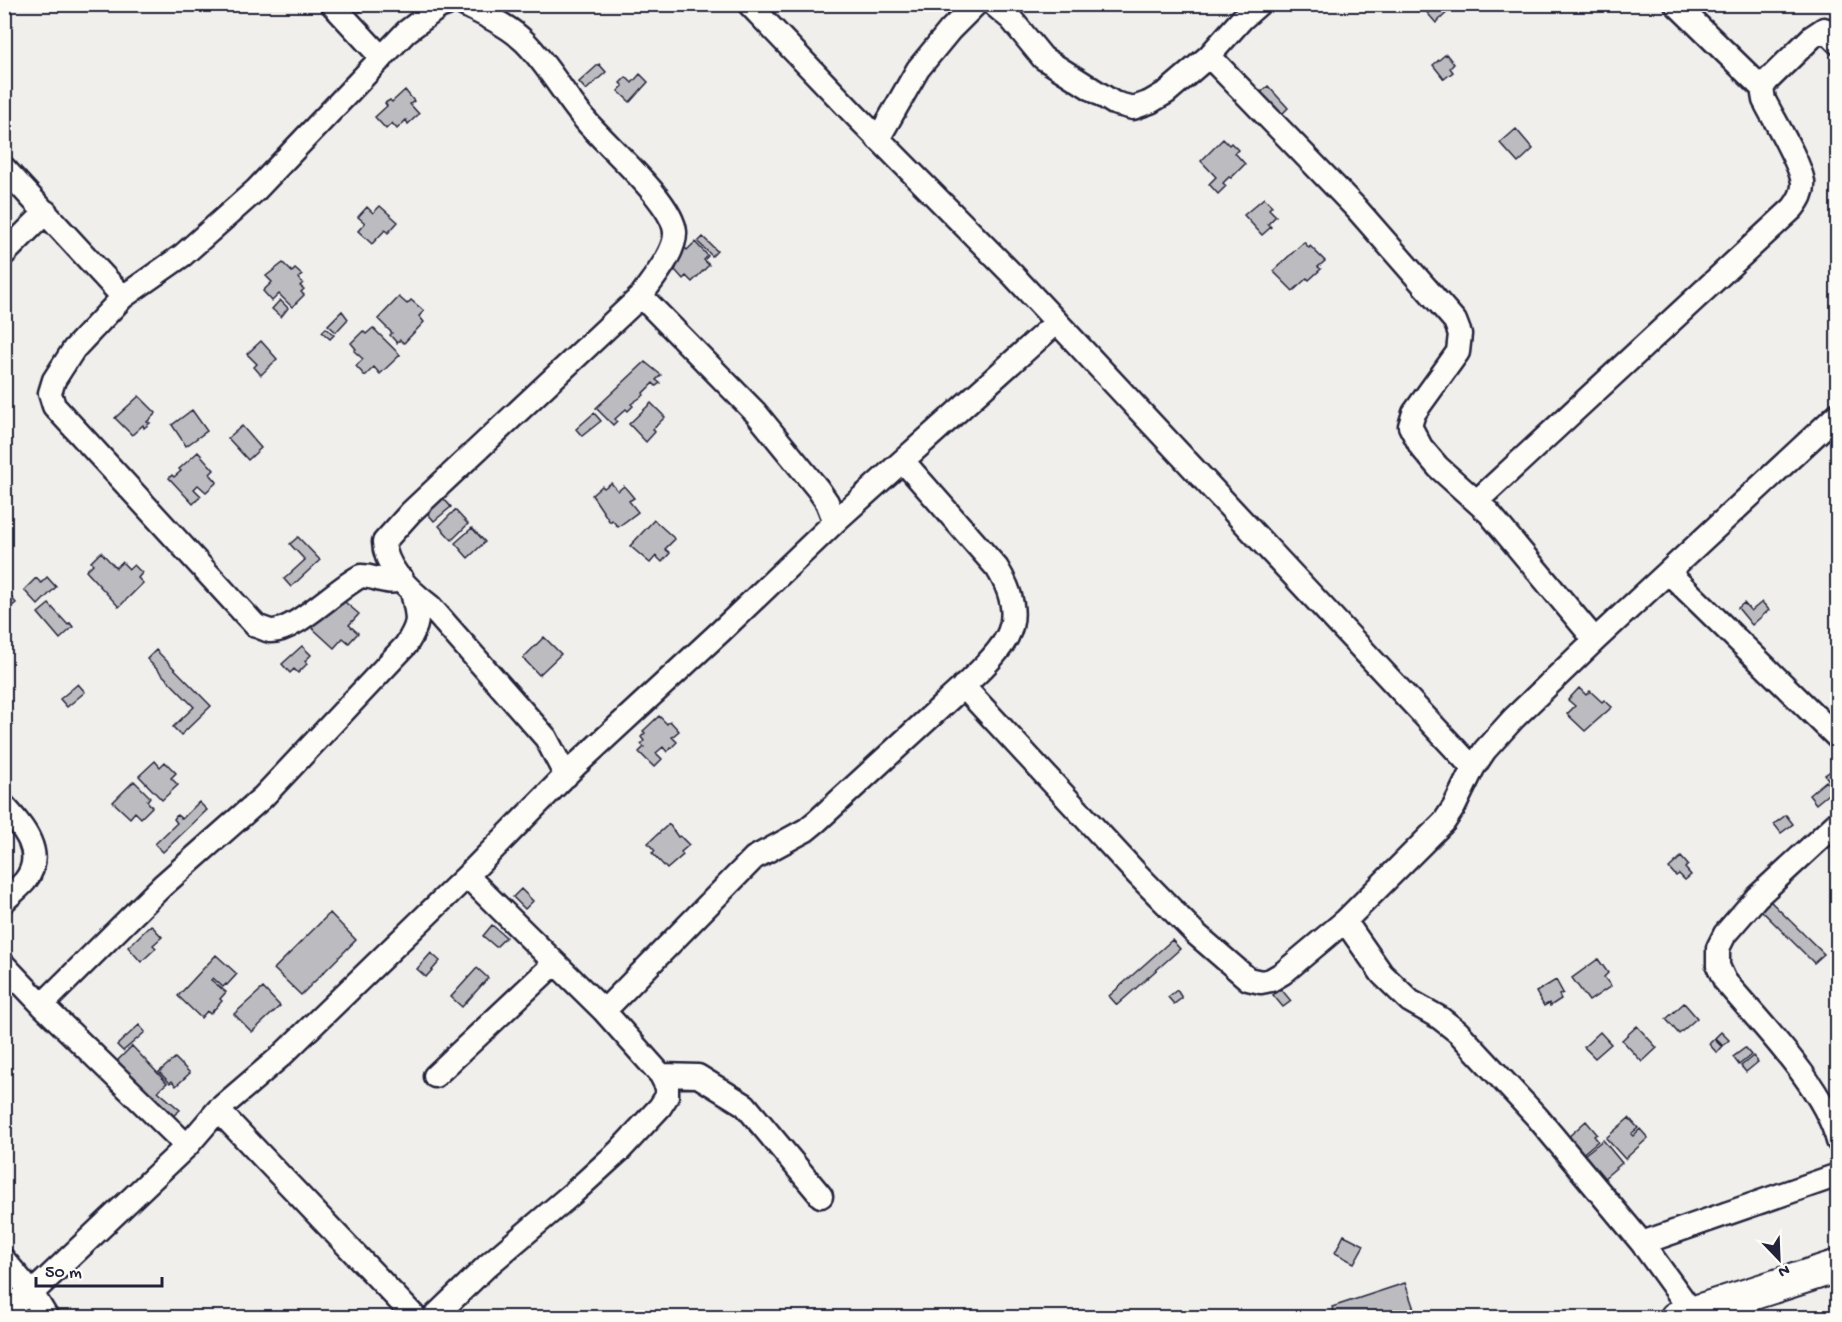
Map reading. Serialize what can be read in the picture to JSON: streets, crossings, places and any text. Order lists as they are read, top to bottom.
{
  "scale_bar": "50 m",
  "north": "bottom right"
}
